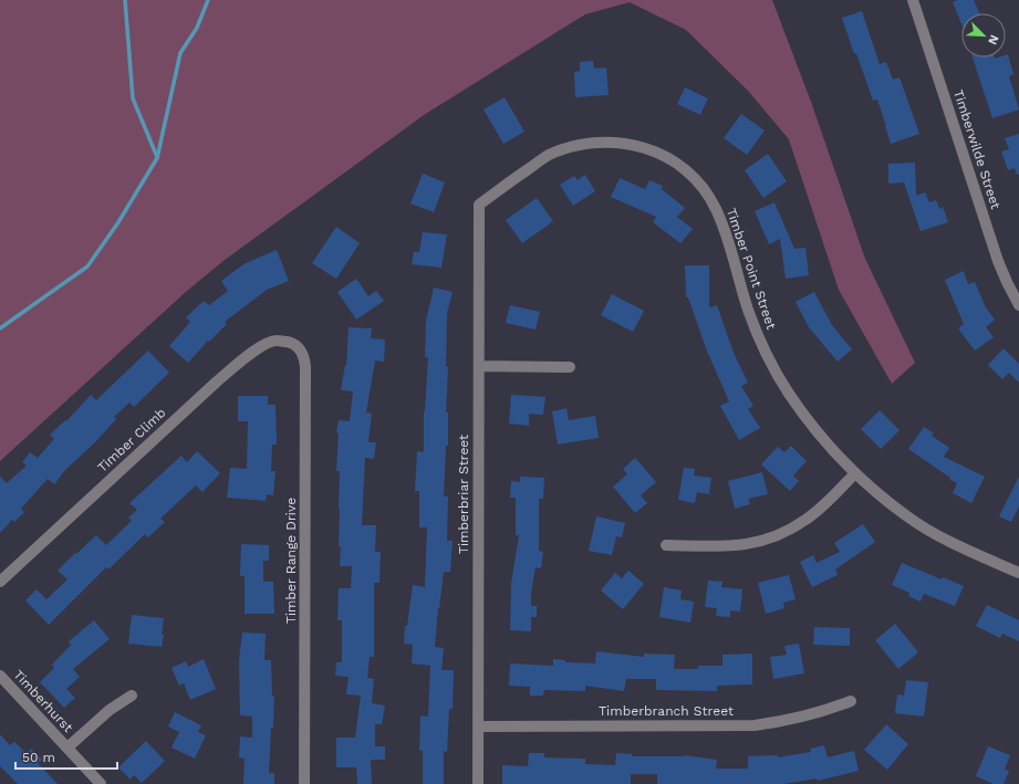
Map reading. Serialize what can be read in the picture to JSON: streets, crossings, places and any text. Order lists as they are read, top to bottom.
{
  "streets": {
    "street": [
      "Timberwilde Street",
      "Timber Point Street",
      "Timber Climb",
      "Timberbriar Street",
      "Timber Range Drive",
      "Timberhurst",
      "Timberbranch Street"
    ]
  },
  "crossings": [
    ["Timber Point Street", "Timberbriar Street"],
    ["Timber Climb", "Timber Range Drive"],
    ["Timberbriar Street", "Timberbranch Street"]
  ],
  "scale_bar": "50 m",
  "north": "bottom right"
}
